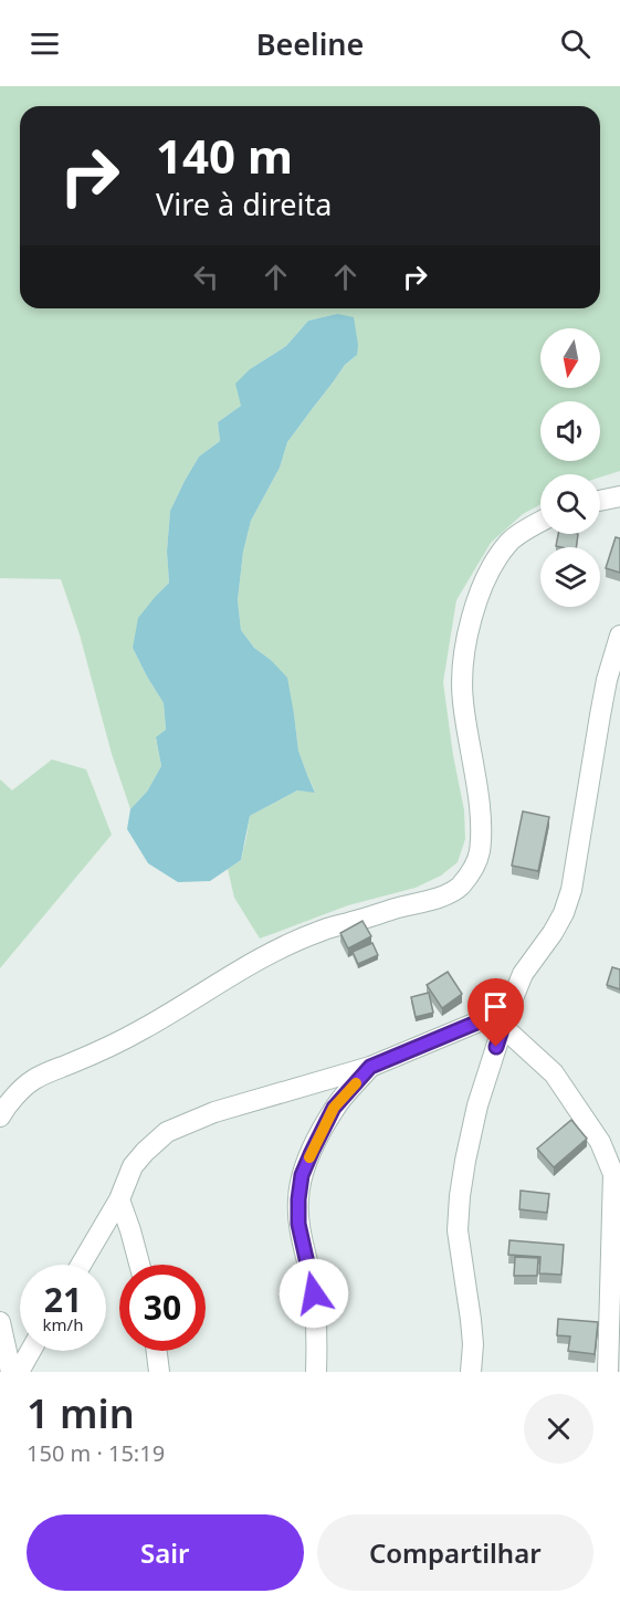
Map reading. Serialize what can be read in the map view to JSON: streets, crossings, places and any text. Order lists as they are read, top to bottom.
{
  "north": "bottom",
  "page": {
    "header": "Beeline",
    "turn": ["140 m", "Vire à direita"],
    "speed": "21 km/h",
    "limit": "30",
    "heading": ["1 min", "150 m · 15:19"],
    "buttons": ["Sair", "Compartilhar"]
  }
}
